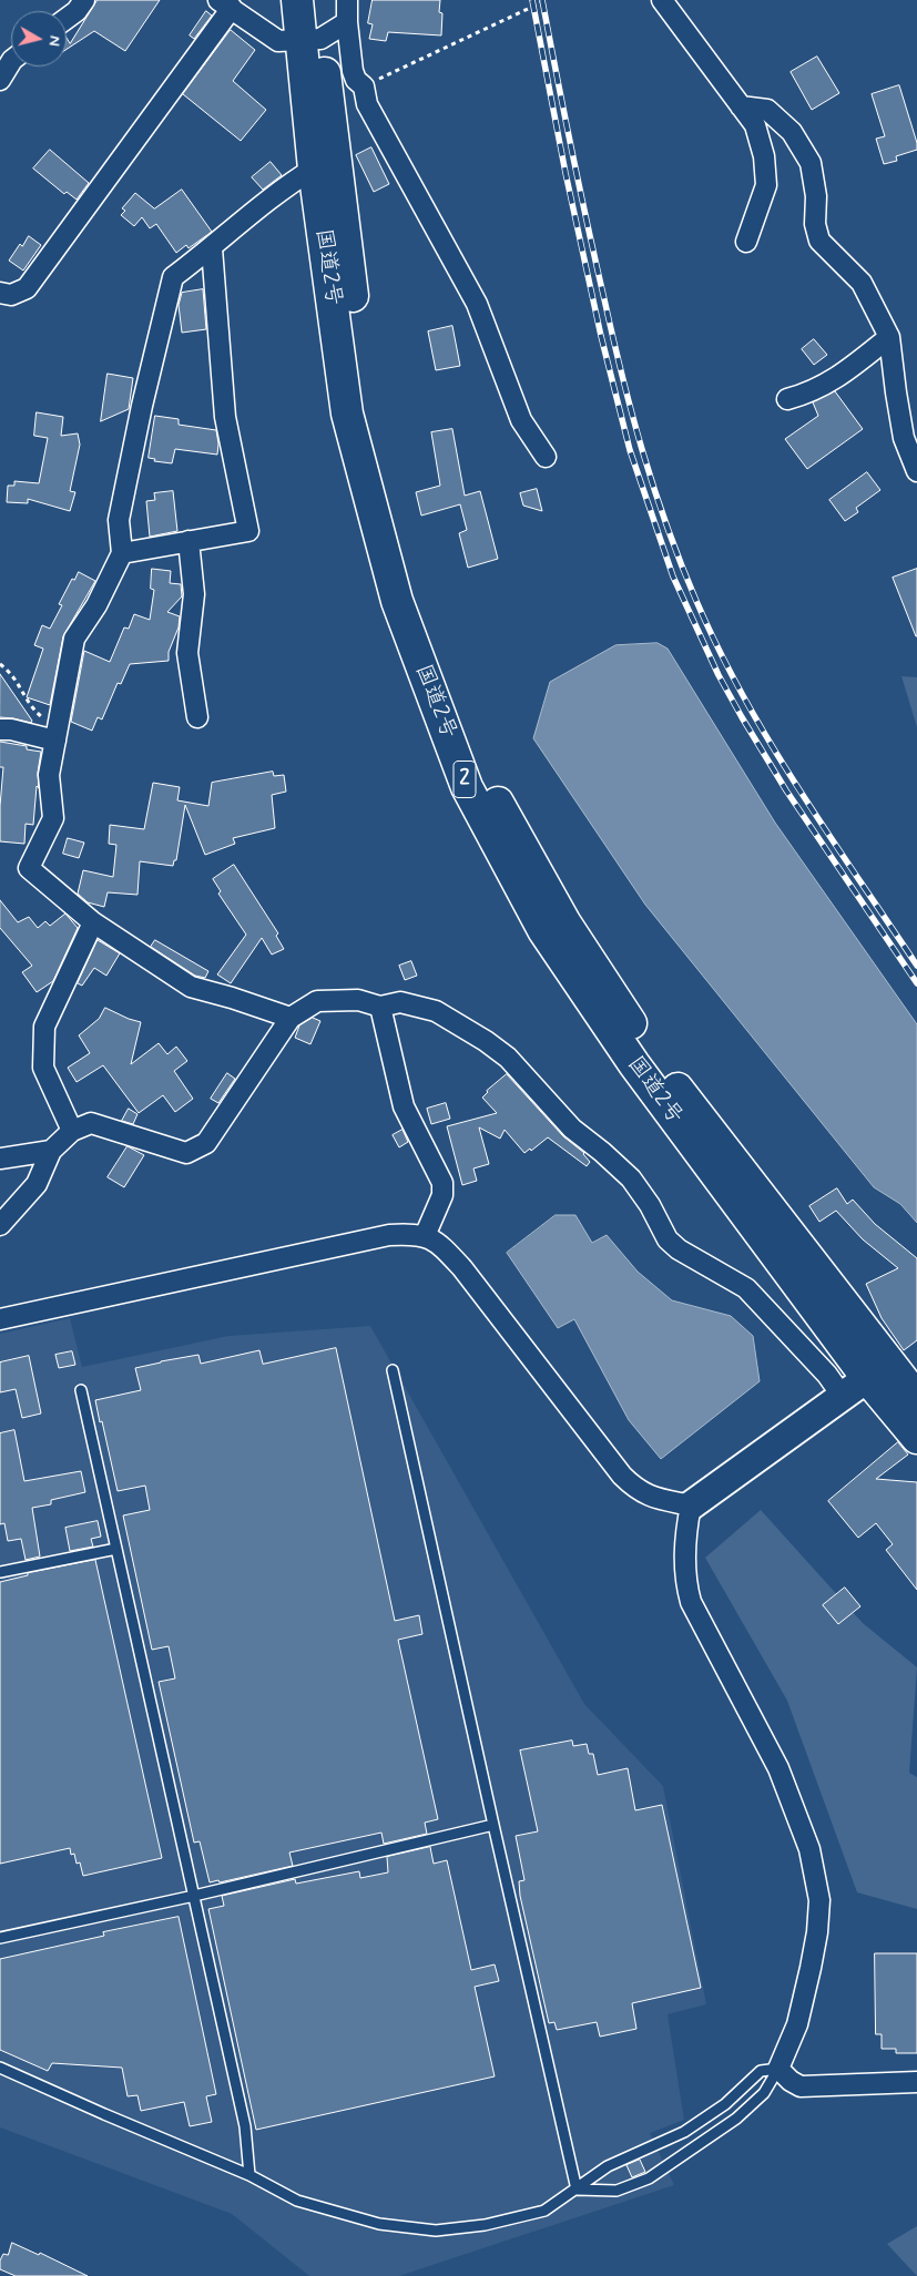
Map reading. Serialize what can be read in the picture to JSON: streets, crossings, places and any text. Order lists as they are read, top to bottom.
{
  "streets": {
    "highway": ["国道2号", "2"]
  },
  "north": "right"
}
